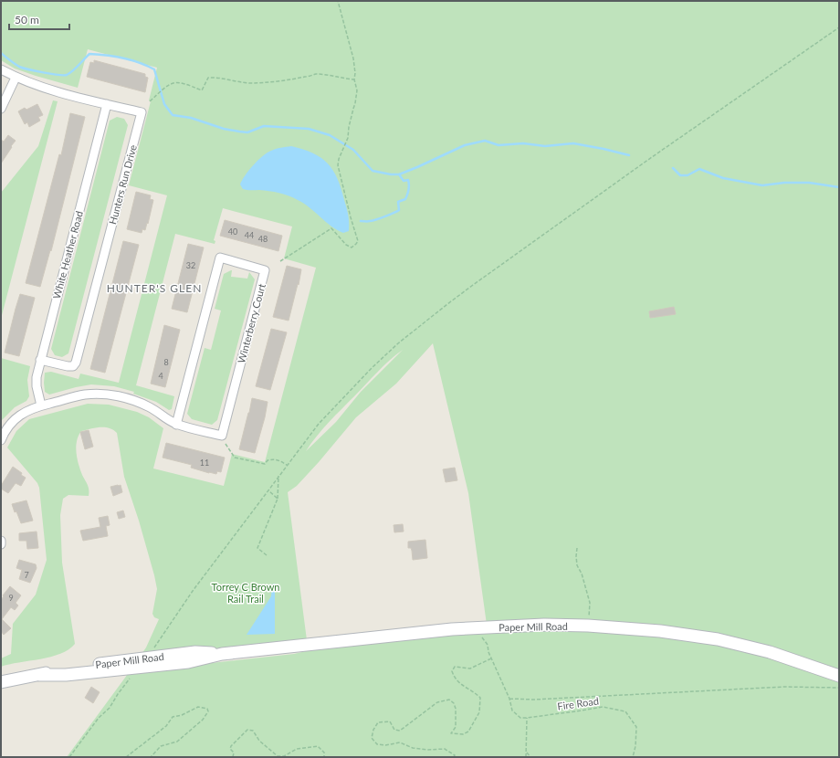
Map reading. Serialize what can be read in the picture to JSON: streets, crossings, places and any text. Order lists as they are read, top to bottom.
{
  "streets": {
    "main road": ["Paper Mill Road"],
    "street": ["Hunters Run Drive", "White Heather Road", "Winterberry Court"],
    "path": ["Fire Road"]
  },
  "crossings": [
    ["Hunters Run Drive", "White Heather Road"],
    ["White Heather Road", "Winterberry Court"]
  ],
  "districts": ["HUNTER'S GLEN"],
  "parks": ["Torrey C Brown Rail Trail"],
  "house_numbers": [
    "40",
    "44",
    "48",
    "32",
    "8",
    "4",
    "11",
    "7",
    "9"
  ],
  "scale_bar": "50 m"
}
